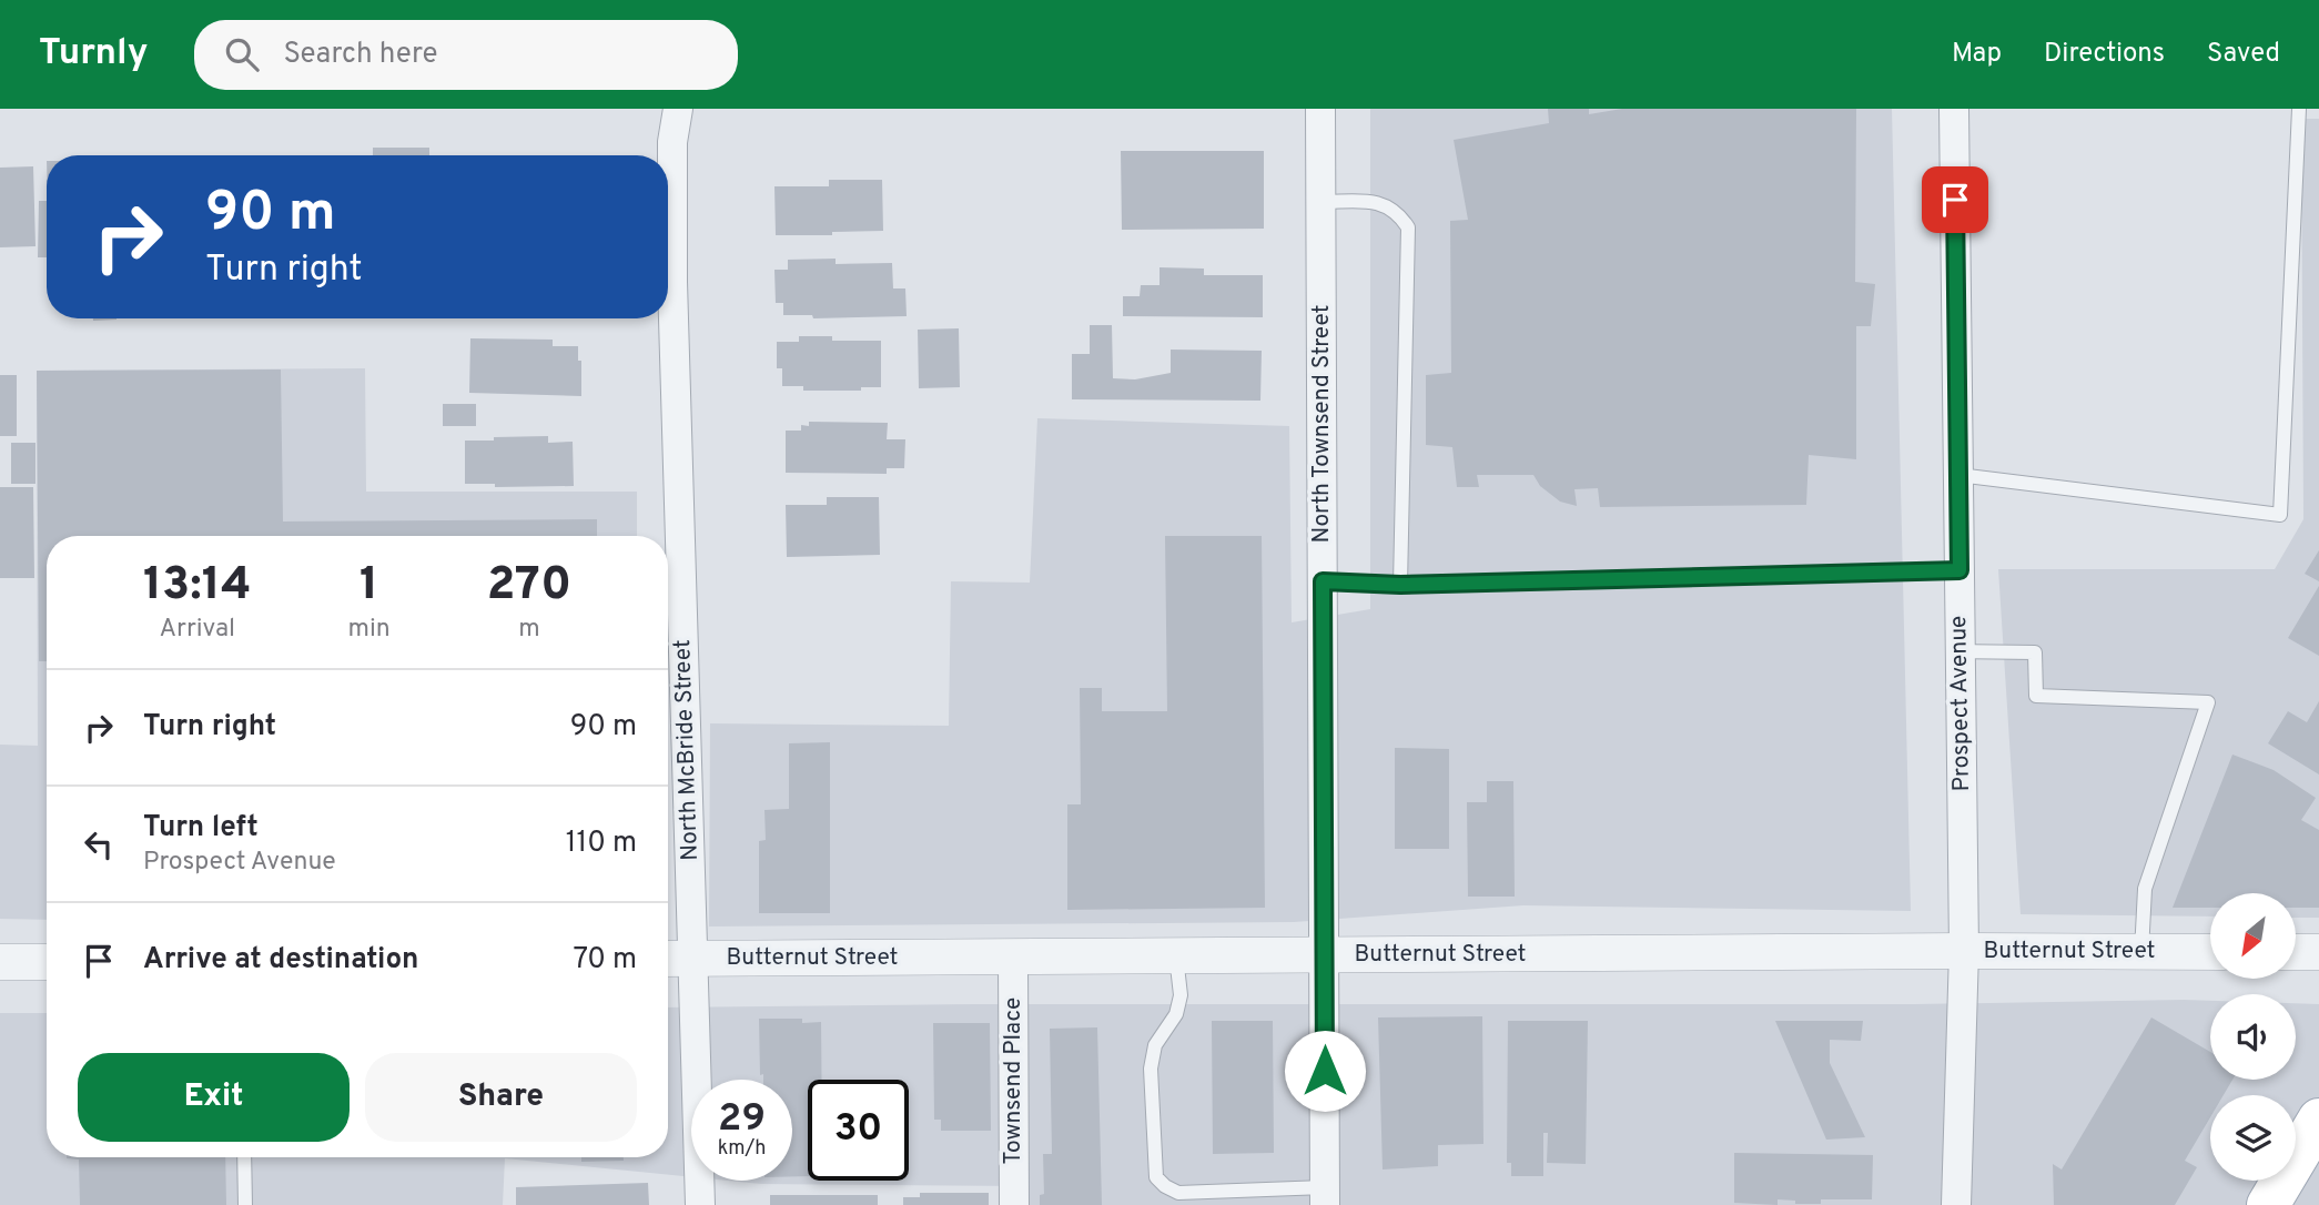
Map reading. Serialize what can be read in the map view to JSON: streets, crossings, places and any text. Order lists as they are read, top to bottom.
{
  "streets": {
    "street": [
      "North Townsend Street",
      "Prospect Avenue",
      "North McBride Street",
      "Butternut Street",
      "Townsend Place"
    ]
  },
  "crossings": [
    ["North Townsend Street", "Butternut Street"],
    ["Prospect Avenue", "Butternut Street"],
    ["North McBride Street", "Butternut Street"],
    ["Butternut Street", "Townsend Place"]
  ],
  "north": "bottom left",
  "page": {
    "header": "Turnly",
    "search": "Search here",
    "nav": ["Map", "Directions", "Saved"],
    "turn": ["90 m", "Turn right"],
    "eta": [
      "13:14",
      "Arrival",
      "1",
      "min",
      "270",
      "m"
    ],
    "list": [
      {
        "name": "Turn right",
        "value": "90 m"
      },
      {
        "name": "Turn left",
        "note": "Prospect Avenue",
        "value": "110 m"
      },
      {
        "name": "Arrive at destination",
        "value": "70 m"
      }
    ],
    "buttons": ["Exit", "Share"],
    "speed": "29 km/h",
    "limit": "30"
  }
}
